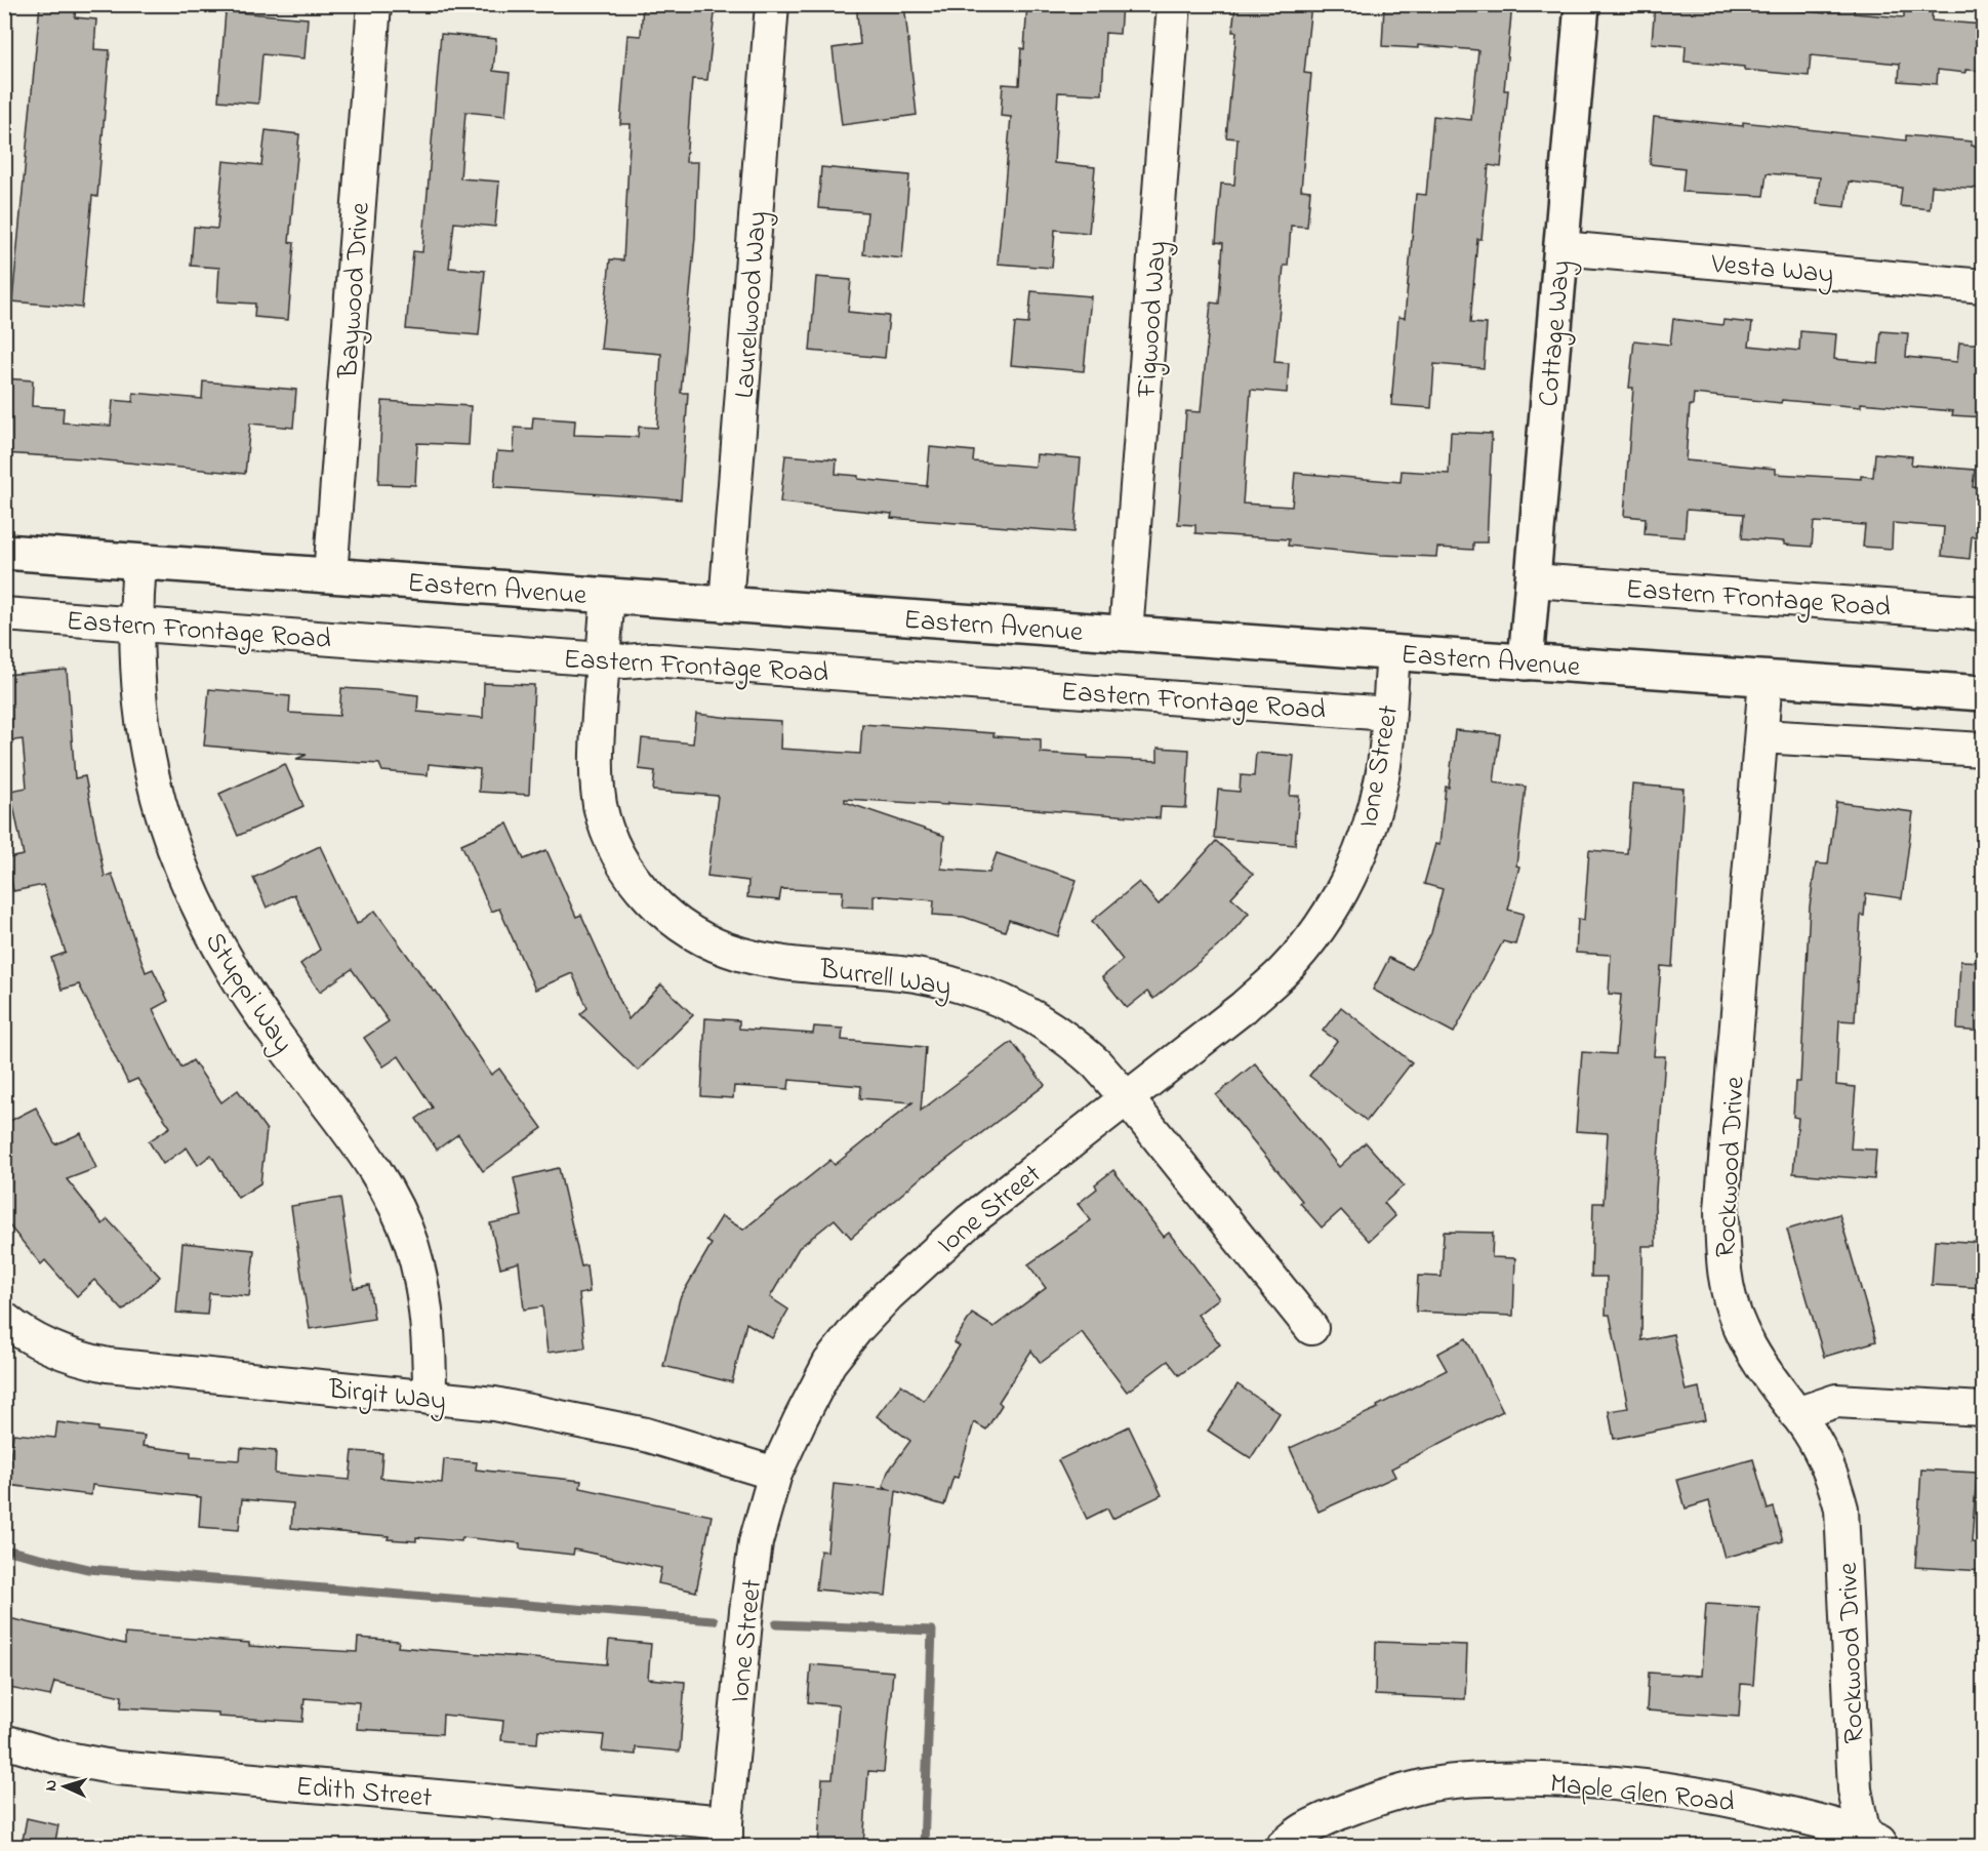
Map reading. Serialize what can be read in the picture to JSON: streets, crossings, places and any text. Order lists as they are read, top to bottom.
{
  "streets": {
    "main road": ["Cottage Way", "Eastern Avenue"],
    "street": [
      "Vesta Way",
      "Baywood Drive",
      "Laurelwood Way",
      "Figwood Way",
      "Eastern Frontage Road",
      "Ione Street",
      "Burrell Way",
      "Stuppi Way",
      "Rockwood Drive",
      "Birgit Way",
      "Edith Street",
      "Maple Glen Road"
    ]
  },
  "crossings": [
    ["Vesta Way", "Cottage Way"],
    ["Baywood Drive", "Eastern Avenue"],
    ["Laurelwood Way", "Eastern Avenue"],
    ["Figwood Way", "Eastern Avenue"],
    ["Cottage Way", "Eastern Avenue"],
    ["Cottage Way", "Eastern Frontage Road"],
    ["Eastern Avenue", "Ione Street"],
    ["Eastern Avenue", "Burrell Way"],
    ["Eastern Avenue", "Stuppi Way"],
    ["Eastern Avenue", "Rockwood Drive"],
    ["Eastern Frontage Road", "Ione Street"],
    ["Eastern Frontage Road", "Burrell Way"],
    ["Eastern Frontage Road", "Stuppi Way"],
    ["Ione Street", "Burrell Way"],
    ["Ione Street", "Birgit Way"],
    ["Ione Street", "Edith Street"],
    ["Stuppi Way", "Birgit Way"],
    ["Rockwood Drive", "Maple Glen Road"]
  ],
  "north": "left"
}
